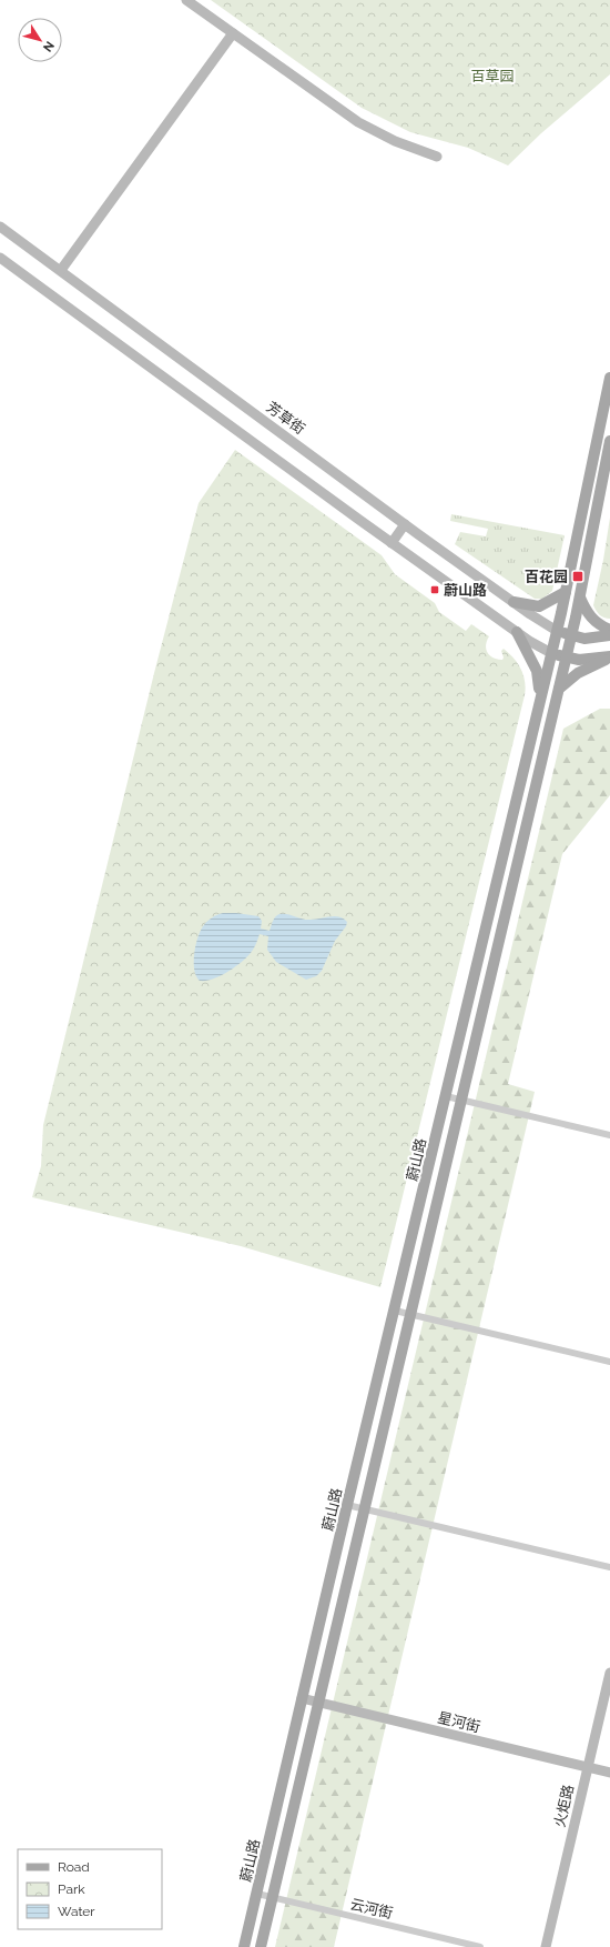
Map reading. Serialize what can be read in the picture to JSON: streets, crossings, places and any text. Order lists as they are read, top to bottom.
{
  "streets": {
    "main road": [
      "芳草街",
      "蔚山路",
      "星河街",
      "火炬路"
    ],
    "street": ["云河街"]
  },
  "crossings": [
    ["芳草街", "蔚山路"],
    ["蔚山路", "星河街"],
    ["蔚山路", "云河街"],
    ["星河街", "火炬路"]
  ],
  "parks": ["百草园"],
  "places": {
    "transit": ["百花园", "蔚山路"]
  },
  "legend": ["Road", "Park", "Water"],
  "north": "bottom right"
}
